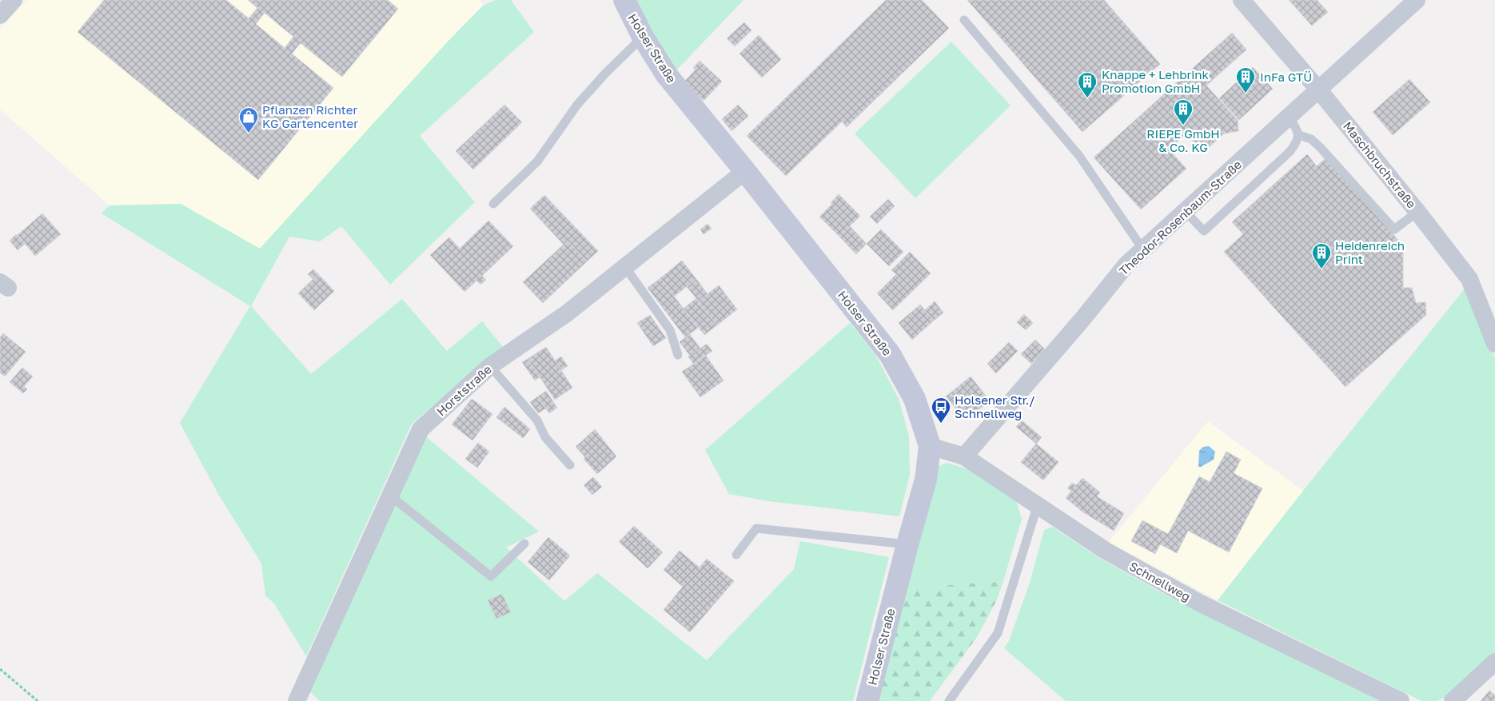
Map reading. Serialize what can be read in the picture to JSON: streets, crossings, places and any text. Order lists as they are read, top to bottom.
{
  "streets": {
    "main road": ["Holser Straße"],
    "street": [
      "Maschbruchstraße",
      "Theodor-Rosenbaum-Straße",
      "Horststraße",
      "Schnellweg"
    ]
  },
  "crossings": [
    ["Holser Straße", "Horststraße"],
    ["Holser Straße", "Schnellweg"],
    ["Maschbruchstraße", "Theodor-Rosenbaum-Straße"],
    ["Theodor-Rosenbaum-Straße", "Schnellweg"]
  ],
  "places": {
    "building": [
      "InFa GTÜ",
      "Knappe + Lehbrink Promotion GmbH",
      "RIEPE GmbH & Co. KG",
      "Heidenreich Print"
    ],
    "shop": ["Pflanzen Richter KG Gartencenter"],
    "bus stop": ["Holsener Str./ Schnellweg"]
  }
}
